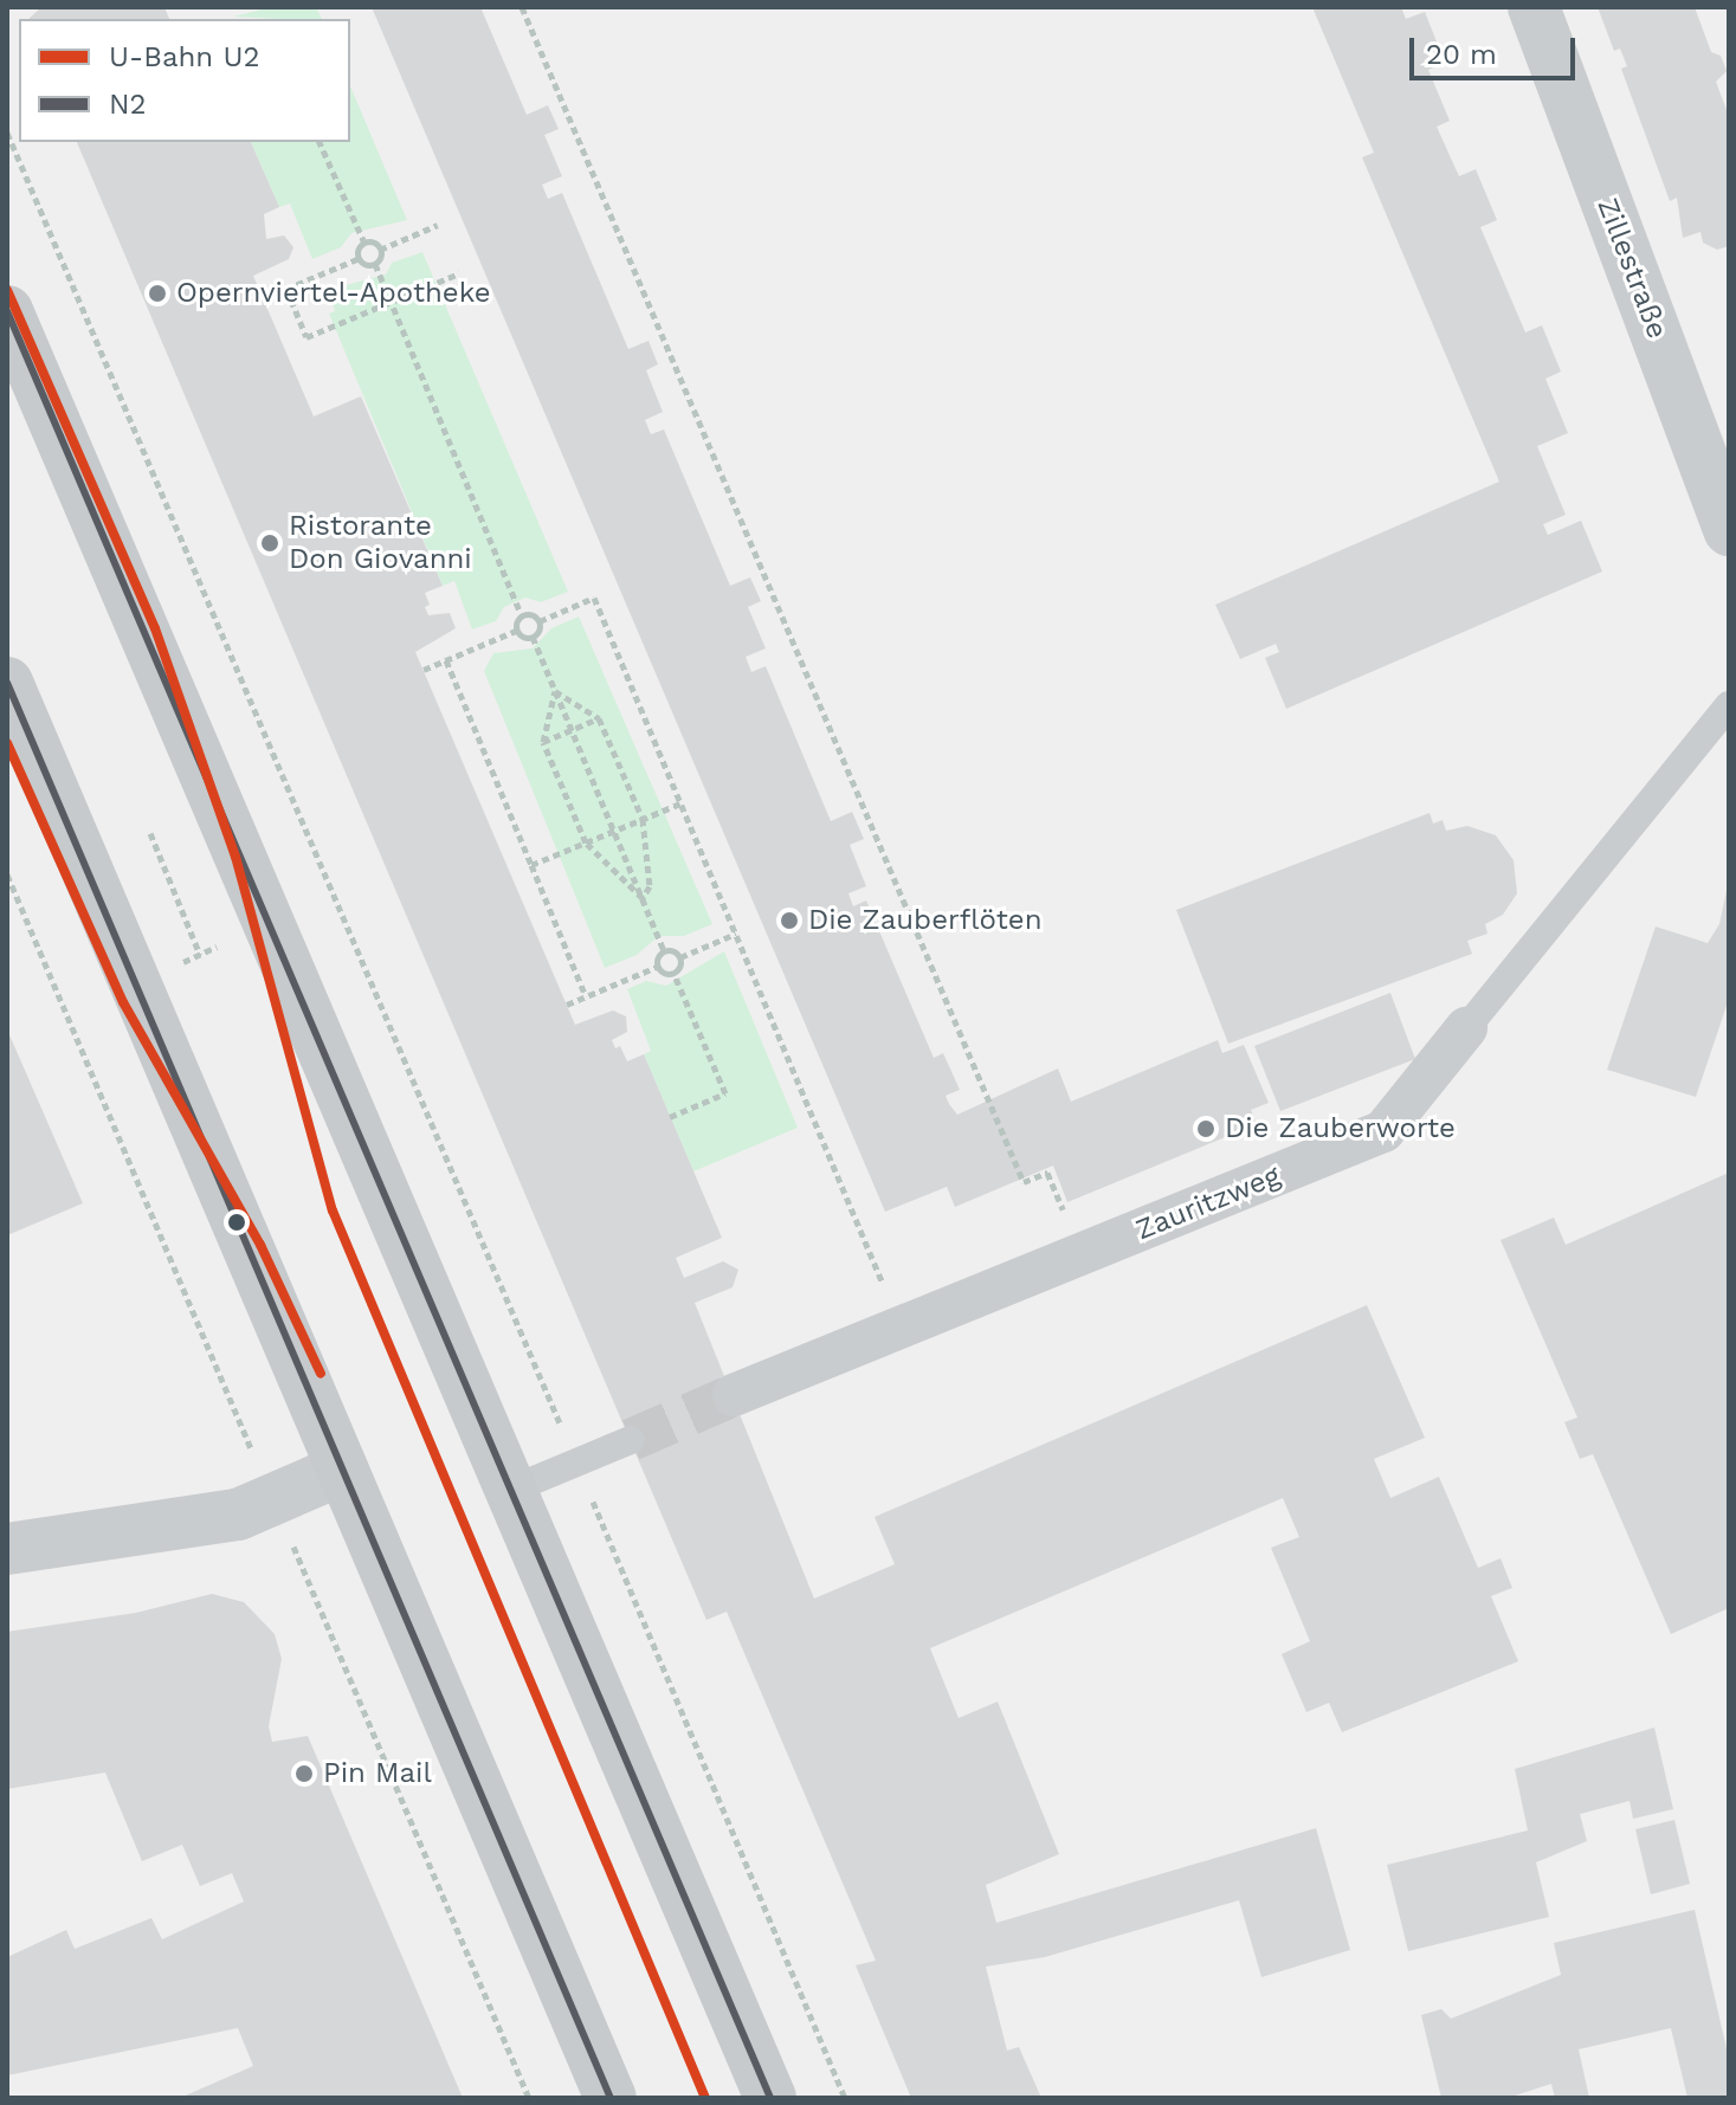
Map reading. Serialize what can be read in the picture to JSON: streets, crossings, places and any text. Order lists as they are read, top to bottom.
{
  "streets": {
    "street": ["Zillestraße", "Zauritzweg"]
  },
  "places": [
    "Opernviertel-Apotheke",
    "Ristorante Don Giovanni",
    "Die Zauberflöten",
    "Die Zauberworte",
    "Pin Mail"
  ],
  "lines": ["metro line U2", "transit line N2"],
  "legend": ["U-Bahn U2", "N2"],
  "scale_bar": "20 m"
}
